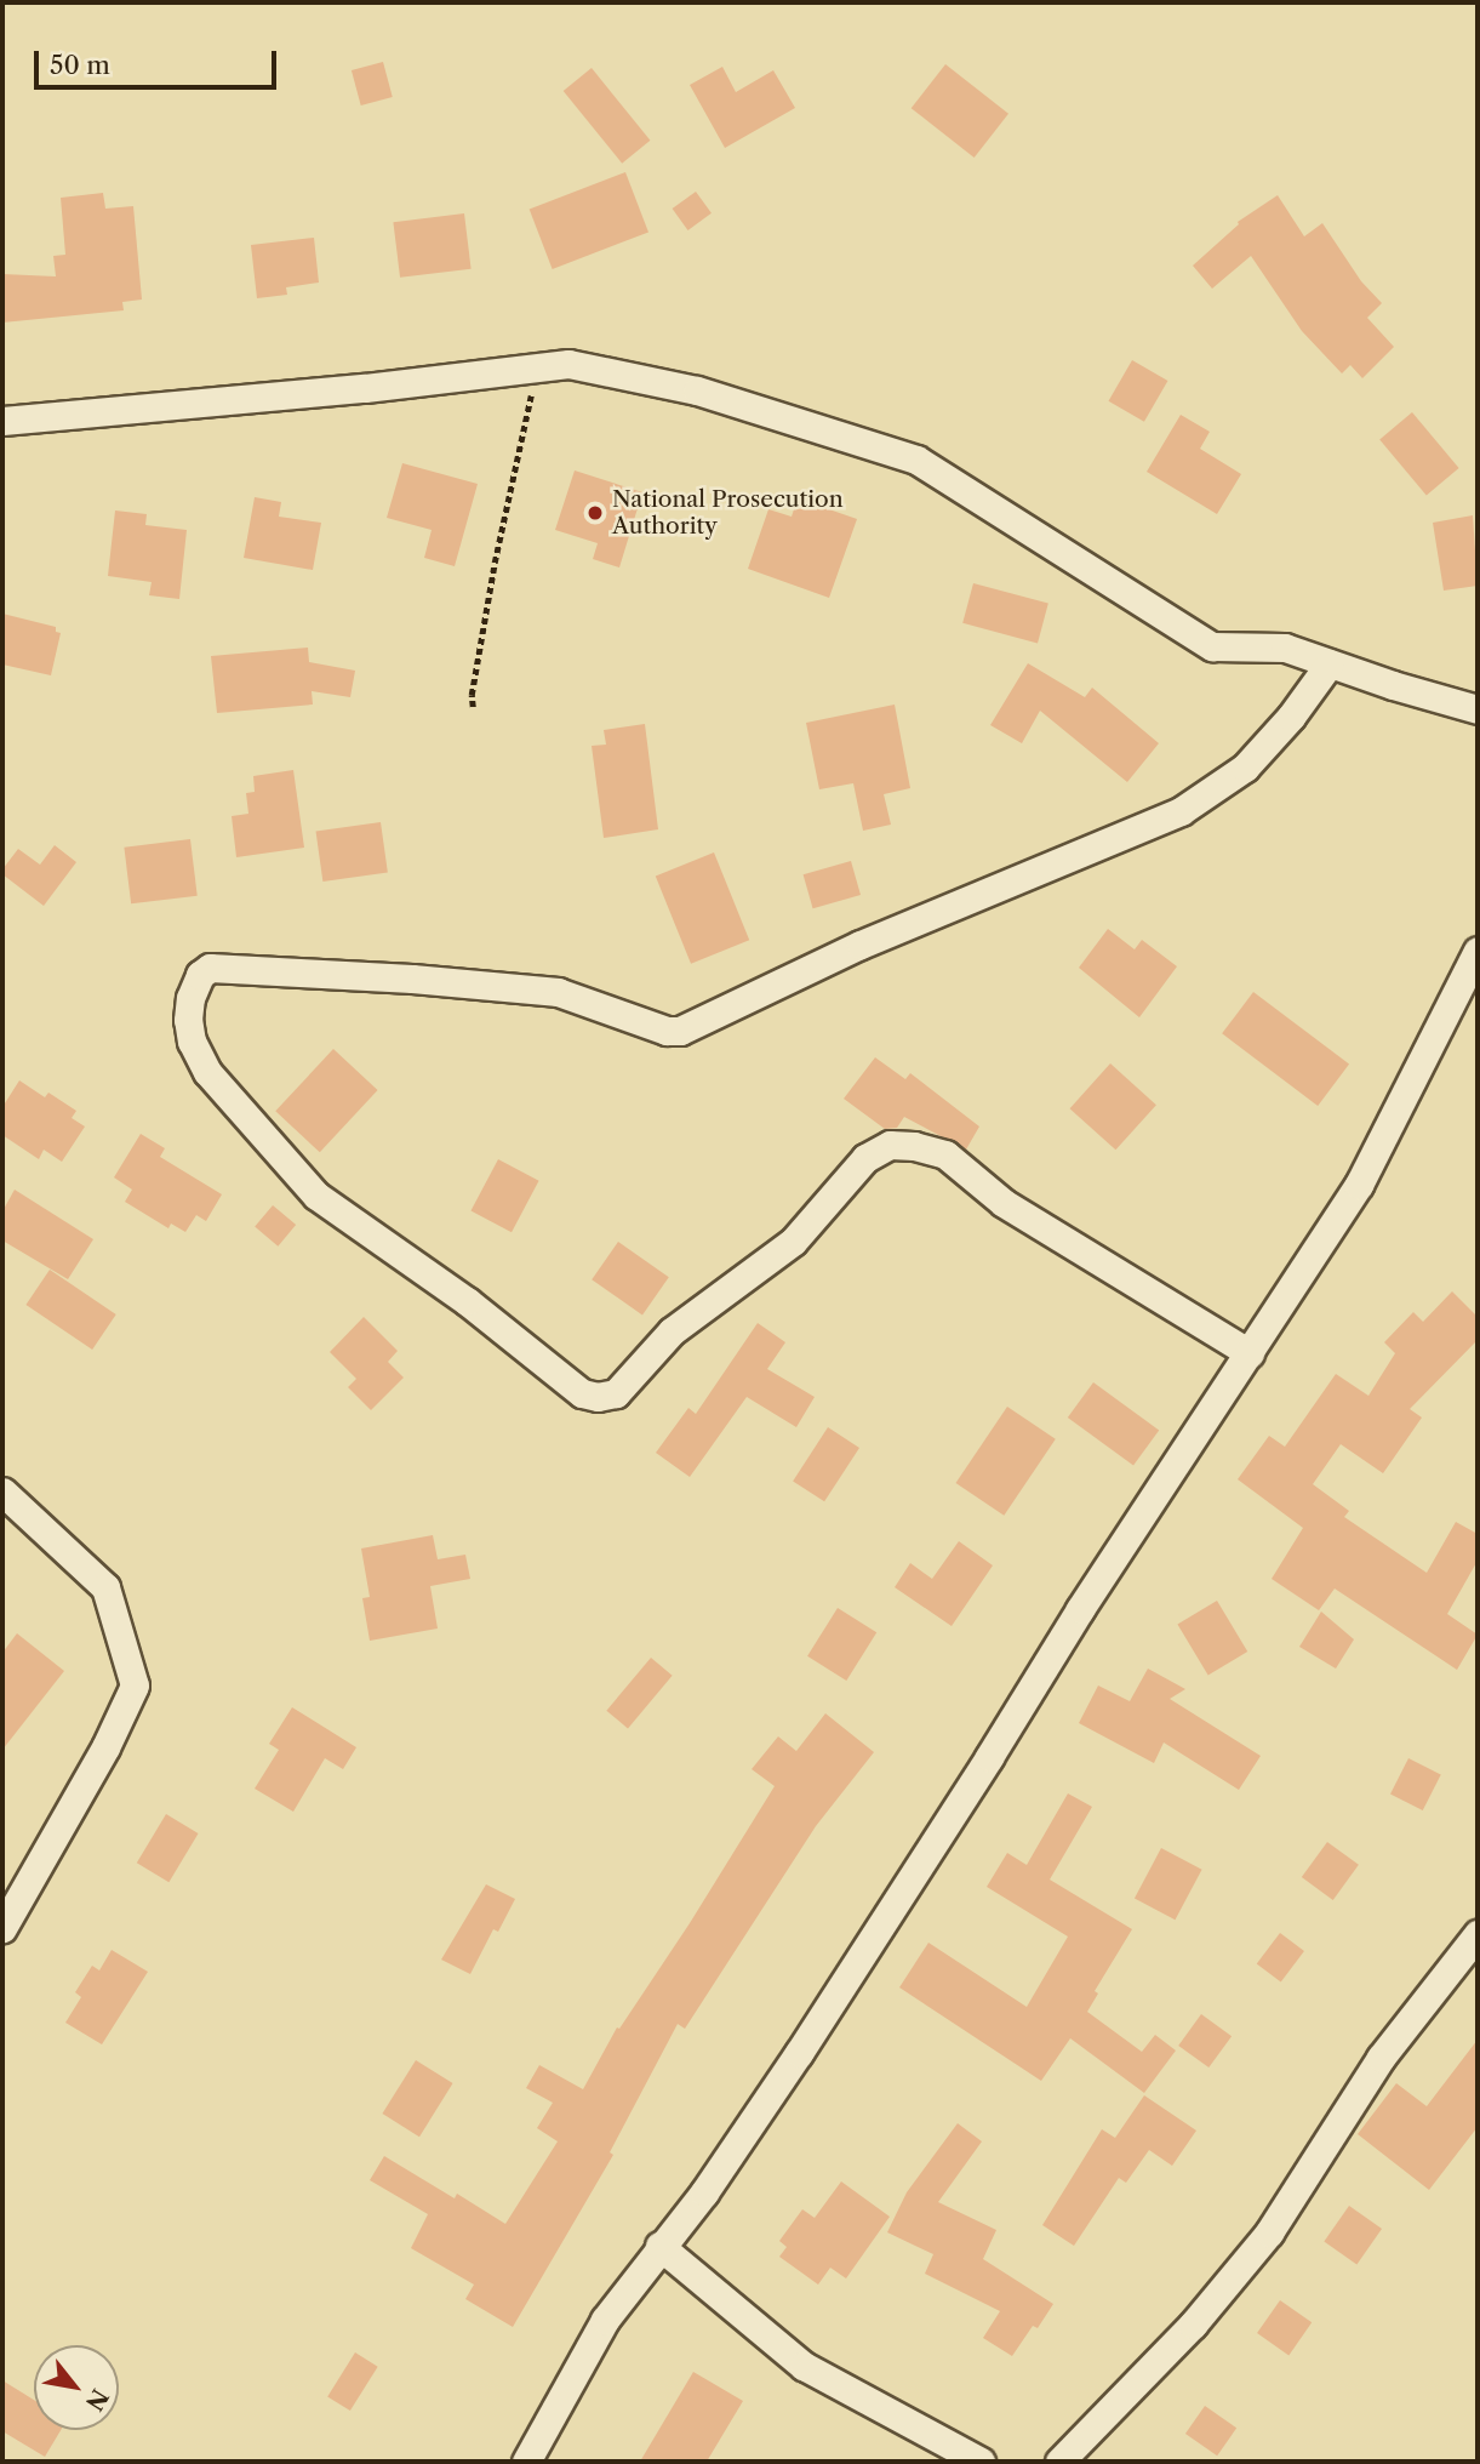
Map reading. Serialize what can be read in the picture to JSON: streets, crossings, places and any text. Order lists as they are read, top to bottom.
{
  "places": ["National Prosecution Authority"],
  "scale_bar": "50 m",
  "north": "bottom right"
}
